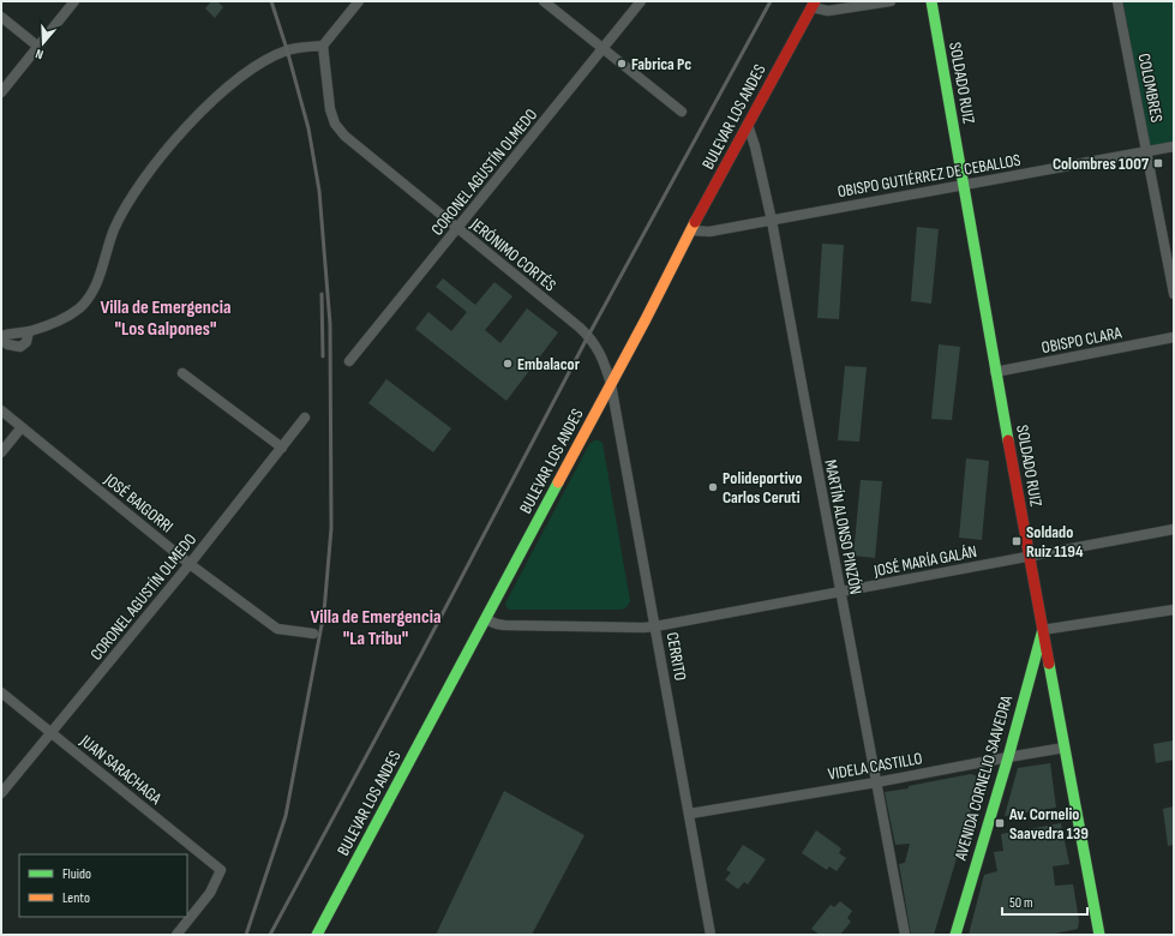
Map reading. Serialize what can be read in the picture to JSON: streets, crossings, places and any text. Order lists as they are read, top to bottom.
{
  "streets": {
    "main road": ["SOLDADO RUIZ", "BULEVAR LOS ANDES", "AVENIDA CORNELIO SAAVEDRA"],
    "street": [
      "COLOMBRES",
      "CORONEL AGUSTÍN OLMEDO",
      "OBISPO GUTIÉRREZ DE CEBALLOS",
      "JERÓNIMO CORTÉS",
      "OBISPO CLARA",
      "JOSÉ BAIGORRI",
      "MARTÍN ALONSO PINZÓN",
      "JOSÉ MARÍA GALÁN",
      "CERRITO",
      "VIDELA CASTILLO",
      "JUAN SARACHAGA"
    ]
  },
  "crossings": [
    ["SOLDADO RUIZ", "OBISPO GUTIÉRREZ DE CEBALLOS"],
    ["SOLDADO RUIZ", "OBISPO CLARA"],
    ["SOLDADO RUIZ", "JOSÉ MARÍA GALÁN"],
    ["SOLDADO RUIZ", "VIDELA CASTILLO"],
    ["SOLDADO RUIZ", "AVENIDA CORNELIO SAAVEDRA"],
    ["COLOMBRES", "OBISPO GUTIÉRREZ DE CEBALLOS"],
    ["BULEVAR LOS ANDES", "OBISPO GUTIÉRREZ DE CEBALLOS"],
    ["BULEVAR LOS ANDES", "JERÓNIMO CORTÉS"],
    ["BULEVAR LOS ANDES", "MARTÍN ALONSO PINZÓN"],
    ["BULEVAR LOS ANDES", "JOSÉ MARÍA GALÁN"],
    ["BULEVAR LOS ANDES", "CERRITO"],
    ["CORONEL AGUSTÍN OLMEDO", "JERÓNIMO CORTÉS"],
    ["CORONEL AGUSTÍN OLMEDO", "JOSÉ BAIGORRI"],
    ["CORONEL AGUSTÍN OLMEDO", "JUAN SARACHAGA"],
    ["OBISPO GUTIÉRREZ DE CEBALLOS", "MARTÍN ALONSO PINZÓN"],
    ["JERÓNIMO CORTÉS", "CERRITO"],
    ["MARTÍN ALONSO PINZÓN", "JOSÉ MARÍA GALÁN"],
    ["MARTÍN ALONSO PINZÓN", "VIDELA CASTILLO"],
    ["JOSÉ MARÍA GALÁN", "CERRITO"],
    ["CERRITO", "VIDELA CASTILLO"],
    ["VIDELA CASTILLO", "AVENIDA CORNELIO SAAVEDRA"]
  ],
  "districts": ["Villa de Emergencia \"Los Galpones\"", "Villa de Emergencia \"La Tribu\""],
  "places": {
    "other": ["Fabrica Pc", "Embalacor", "Polideportivo Carlos Ceruti"],
    "transit": ["Colombres 1007", "Soldado Ruiz 1194", "Av. Cornelio Saavedra 139"]
  },
  "legend": ["Fluido", "Lento"],
  "scale_bar": "50 m",
  "north": "bottom"
}
